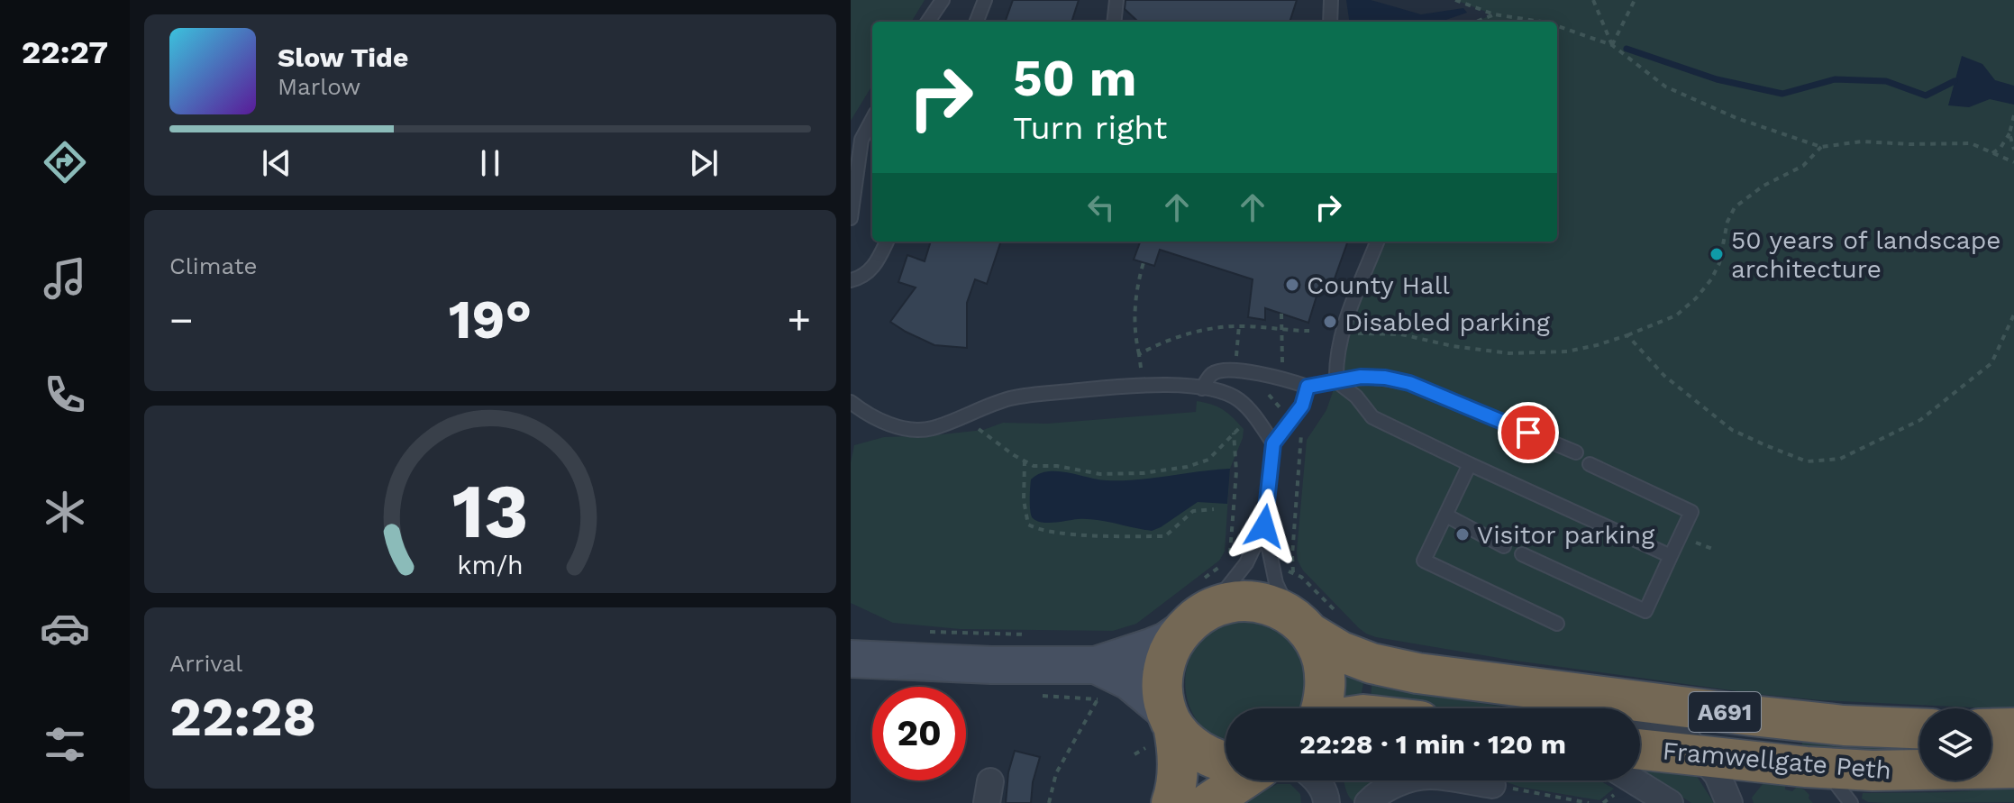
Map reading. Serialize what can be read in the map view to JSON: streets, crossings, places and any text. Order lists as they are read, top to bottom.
{
  "streets": {
    "highway": ["A691", "Framwellgate Peth"]
  },
  "crossings": [
    ["A691", "Framwellgate Peth"]
  ],
  "places": [
    "50 years of landscape architecture",
    "County Hall",
    "Disabled parking",
    "Visitor parking"
  ],
  "page": {
    "tabs": "22:27",
    "turn": ["50 m", "Turn right"],
    "song": ["Slow Tide", "Marlow"],
    "tile": [
      "Climate",
      ["Arrival", "22:28"]
    ],
    "heat": ["−", "19°", "+"],
    "limit": "20",
    "trip": "22:28 · 1 min · 120 m",
    "gauge": ["13", "km/h"]
  }
}
